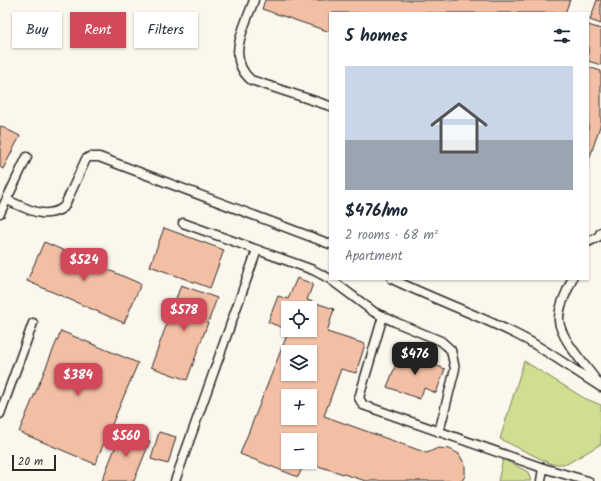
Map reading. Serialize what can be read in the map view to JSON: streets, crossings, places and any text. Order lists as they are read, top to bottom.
{
  "scale_bar": "20 m",
  "page": {
    "chip": ["Buy", "Rent", "Filters"],
    "heading": "5 homes",
    "list": [
      {
        "name": "$476/mo",
        "note": "2 rooms · 68 m² · Apartment"
      }
    ],
    "price": [
      "$524",
      "$578",
      "$476",
      "$384",
      "$560"
    ],
    "map_buttons": ["+", "−"],
    "scale": "20 m"
  }
}
